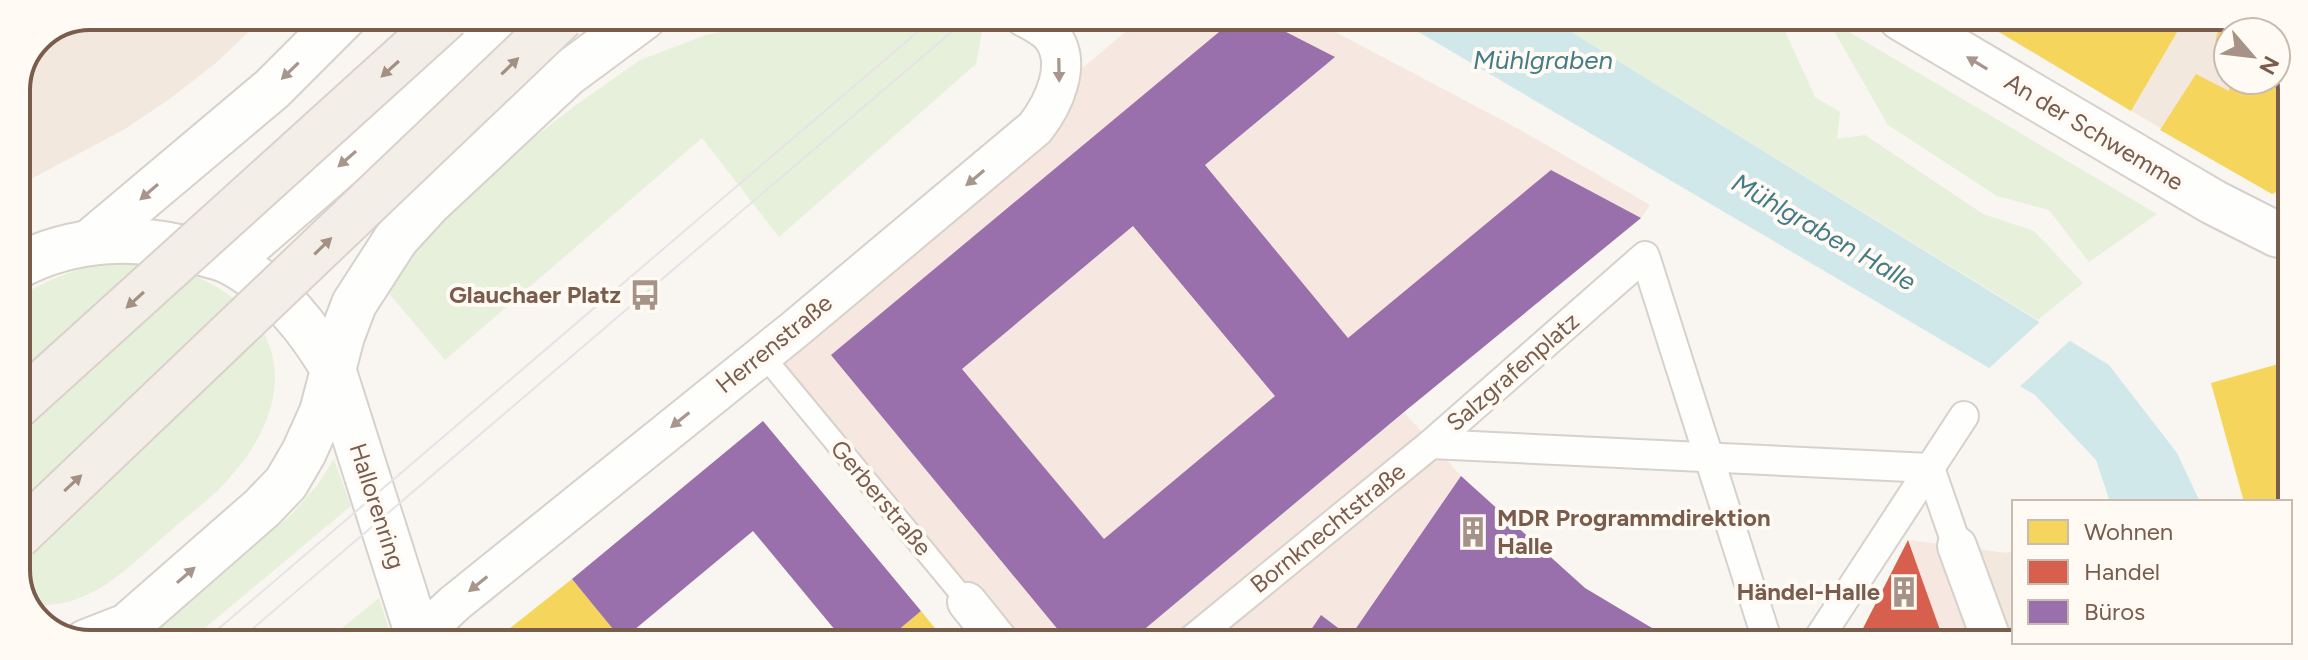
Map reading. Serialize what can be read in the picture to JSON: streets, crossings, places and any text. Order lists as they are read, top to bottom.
{
  "streets": {
    "street": [
      "An der Schwemme",
      "Herrenstraße",
      "Salzgrafenplatz",
      "Gerberstraße",
      "Hallorenring",
      "Bornknechtstraße"
    ]
  },
  "crossings": [
    ["Herrenstraße", "Gerberstraße"],
    ["Salzgrafenplatz", "Bornknechtstraße"]
  ],
  "one_way": ["An der Schwemme"],
  "water": ["Mühlgraben", "Mühlgraben Halle"],
  "places": {
    "bus stop": ["Glauchaer Platz"],
    "building": ["MDR Programmdirektion Halle", "Händel-Halle"]
  },
  "legend": ["Wohnen", "Handel", "Büros"],
  "north": "bottom right"
}
